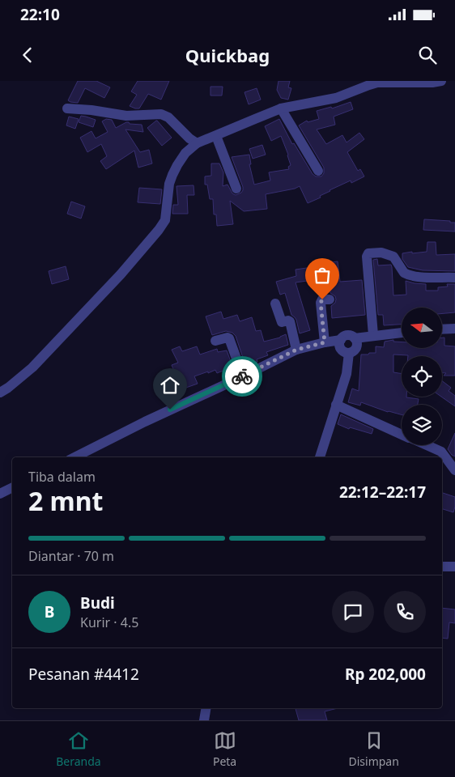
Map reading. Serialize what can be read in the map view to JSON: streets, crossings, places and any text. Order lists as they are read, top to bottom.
{
  "north": "left",
  "page": {
    "status": "22:10",
    "header": "Quickbag",
    "heading": ["2 mnt", "Tiba dalam", "22:12–22:17"],
    "panel": [
      "Budi",
      "Kurir · 4.5",
      "Pesanan #4412",
      "Rp 202,000"
    ],
    "bar": "Diantar · 70 m",
    "round": "B",
    "tabs": ["Beranda", "Peta", "Disimpan"]
  }
}
